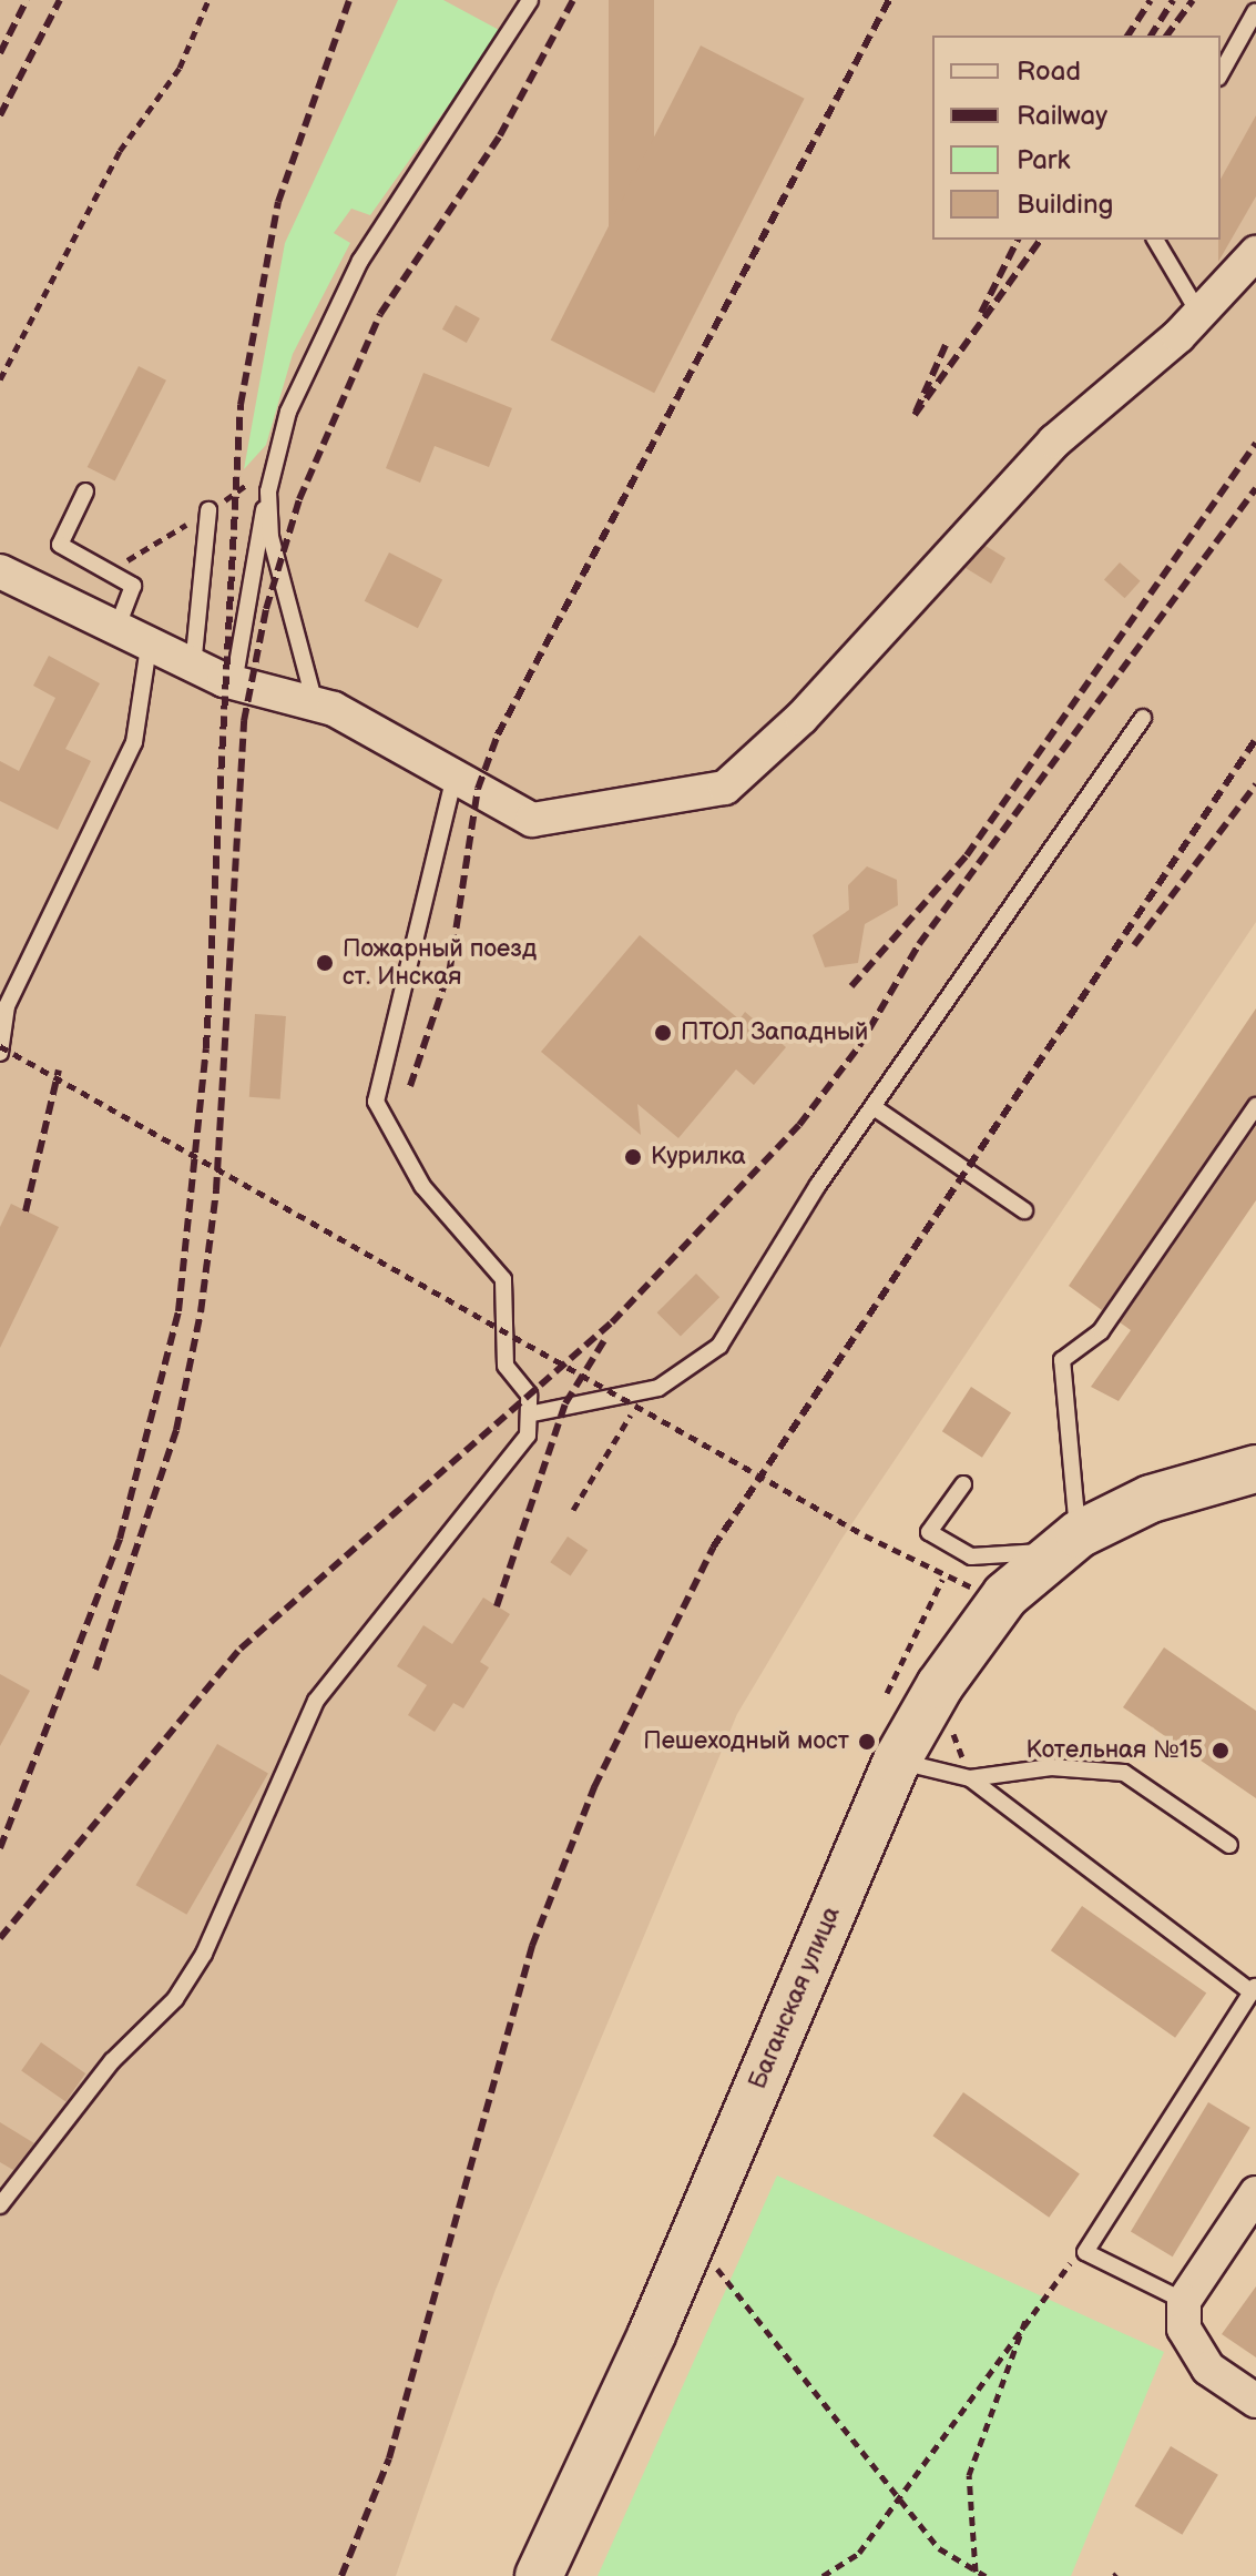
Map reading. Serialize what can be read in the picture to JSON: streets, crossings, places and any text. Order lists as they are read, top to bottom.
{
  "streets": {
    "street": ["Баганская улица"]
  },
  "places": [
    "Пожарный поезд ст. Инская",
    "ПТОЛ Западный",
    "Курилка",
    "Пешеходный мост",
    "Котельная №15"
  ],
  "legend": [
    "Road",
    "Railway",
    "Park",
    "Building"
  ]
}
